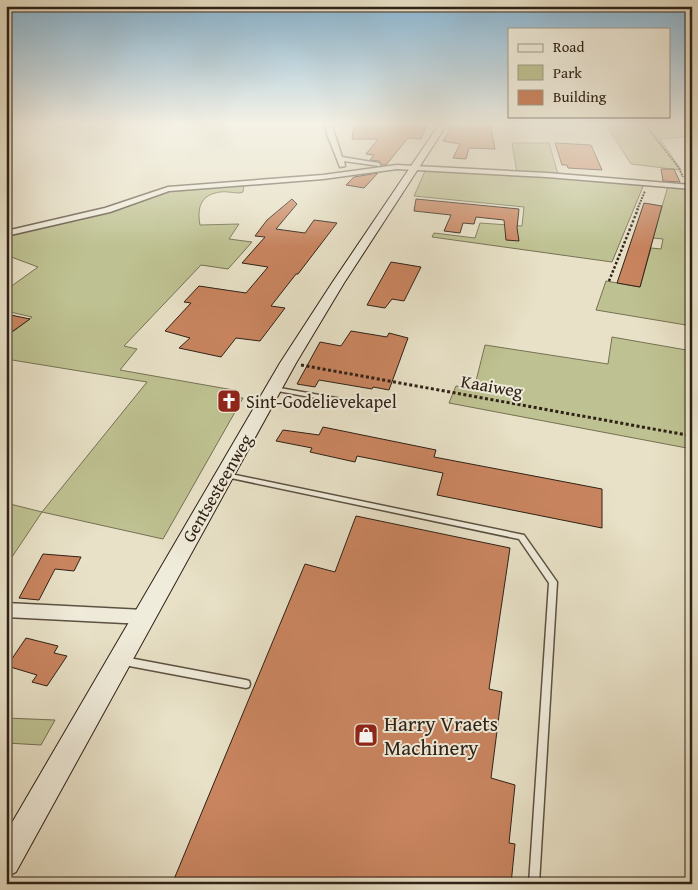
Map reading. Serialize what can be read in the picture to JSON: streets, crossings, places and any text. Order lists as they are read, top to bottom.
{
  "streets": {
    "main road": ["Gentsesteenweg"],
    "path": ["Kaaiweg"]
  },
  "crossings": [
    ["Kaaiweg", "Gentsesteenweg"]
  ],
  "places": {
    "church": ["Sint-Godelievekapel"],
    "shop": ["Harry Vraets Machinery"]
  },
  "legend": ["Road", "Park", "Building"]
}
